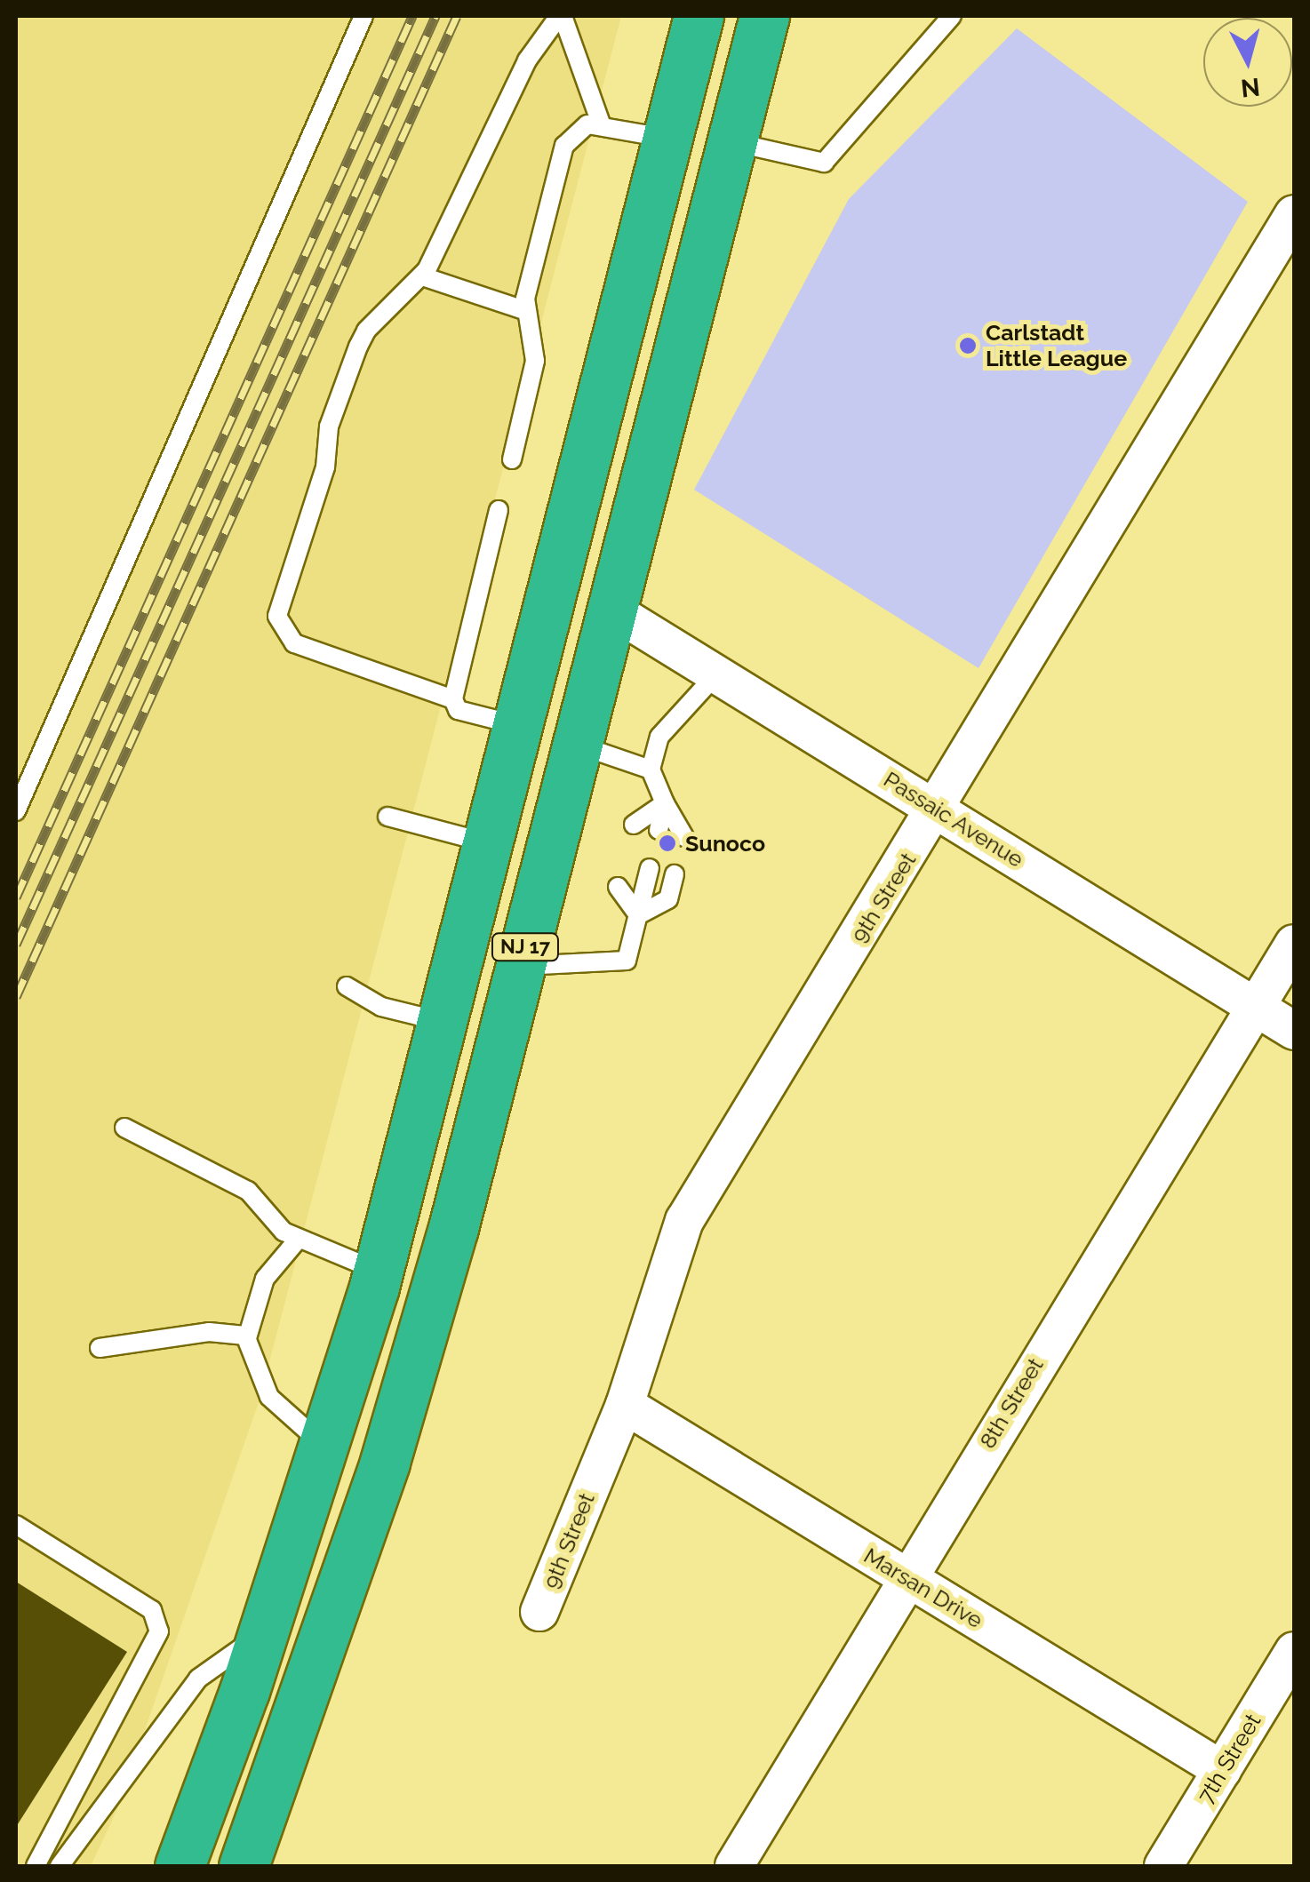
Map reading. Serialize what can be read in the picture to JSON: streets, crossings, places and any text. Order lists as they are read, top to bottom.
{
  "streets": {
    "highway": ["NJ 17"],
    "street": [
      "Passaic Avenue",
      "9th Street",
      "8th Street",
      "Marsan Drive",
      "7th Street"
    ]
  },
  "crossings": [
    ["Passaic Avenue", "9th Street"],
    ["Passaic Avenue", "NJ 17"],
    ["Passaic Avenue", "8th Street"],
    ["9th Street", "Marsan Drive"],
    ["8th Street", "Marsan Drive"],
    ["Marsan Drive", "7th Street"]
  ],
  "places": ["Carlstadt Little League", "Sunoco"],
  "north": "bottom"
}
